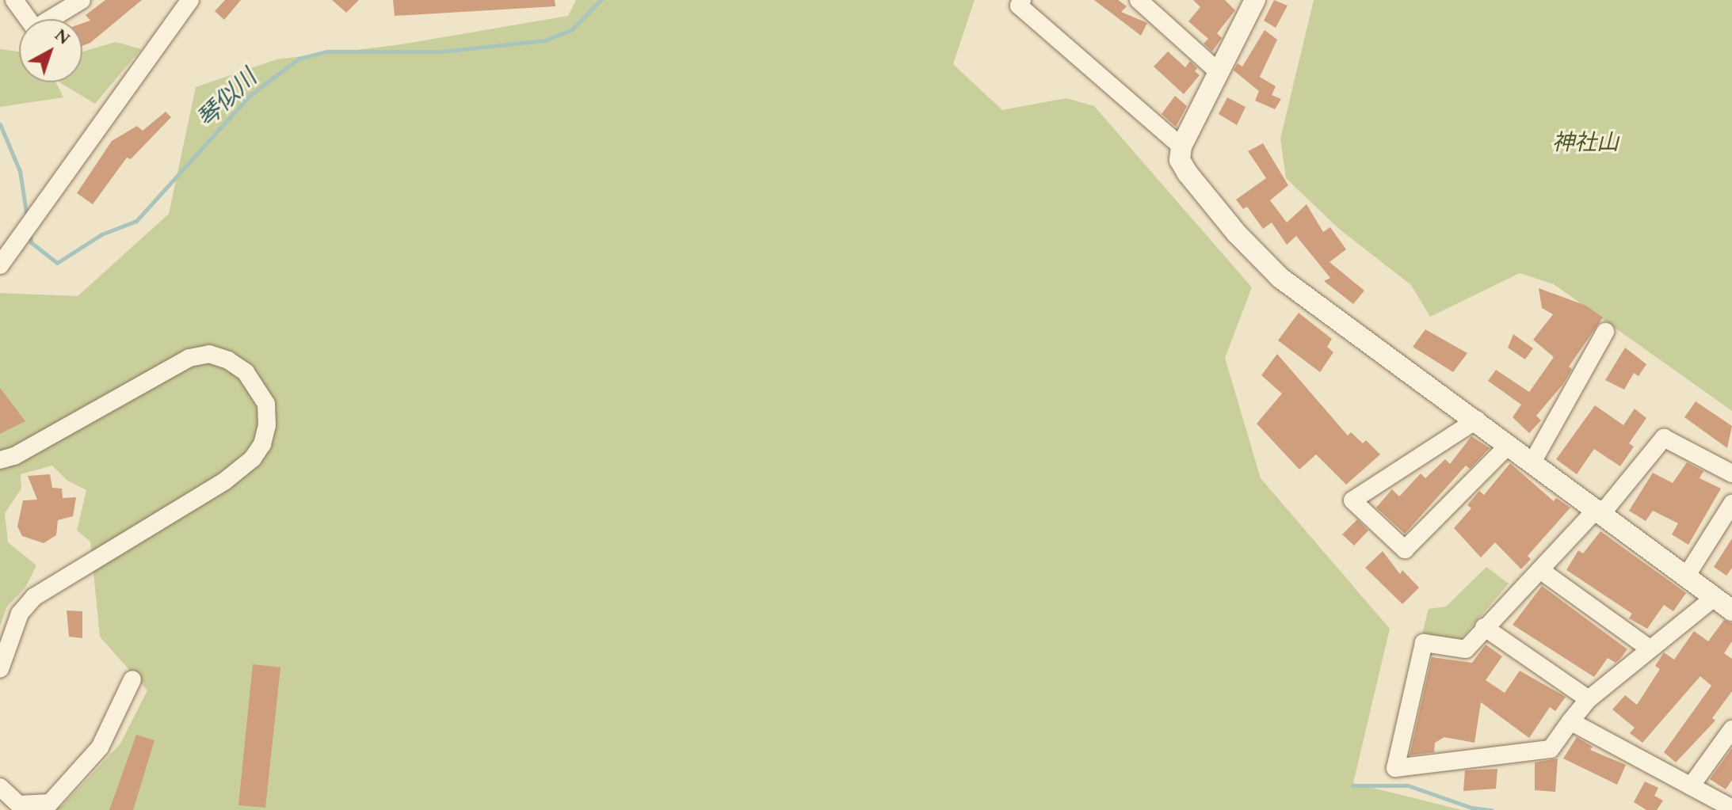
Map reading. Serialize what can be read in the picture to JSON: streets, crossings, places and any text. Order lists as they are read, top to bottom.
{
  "water": ["琴似川"],
  "parks": ["神社山"],
  "north": "top right"
}
